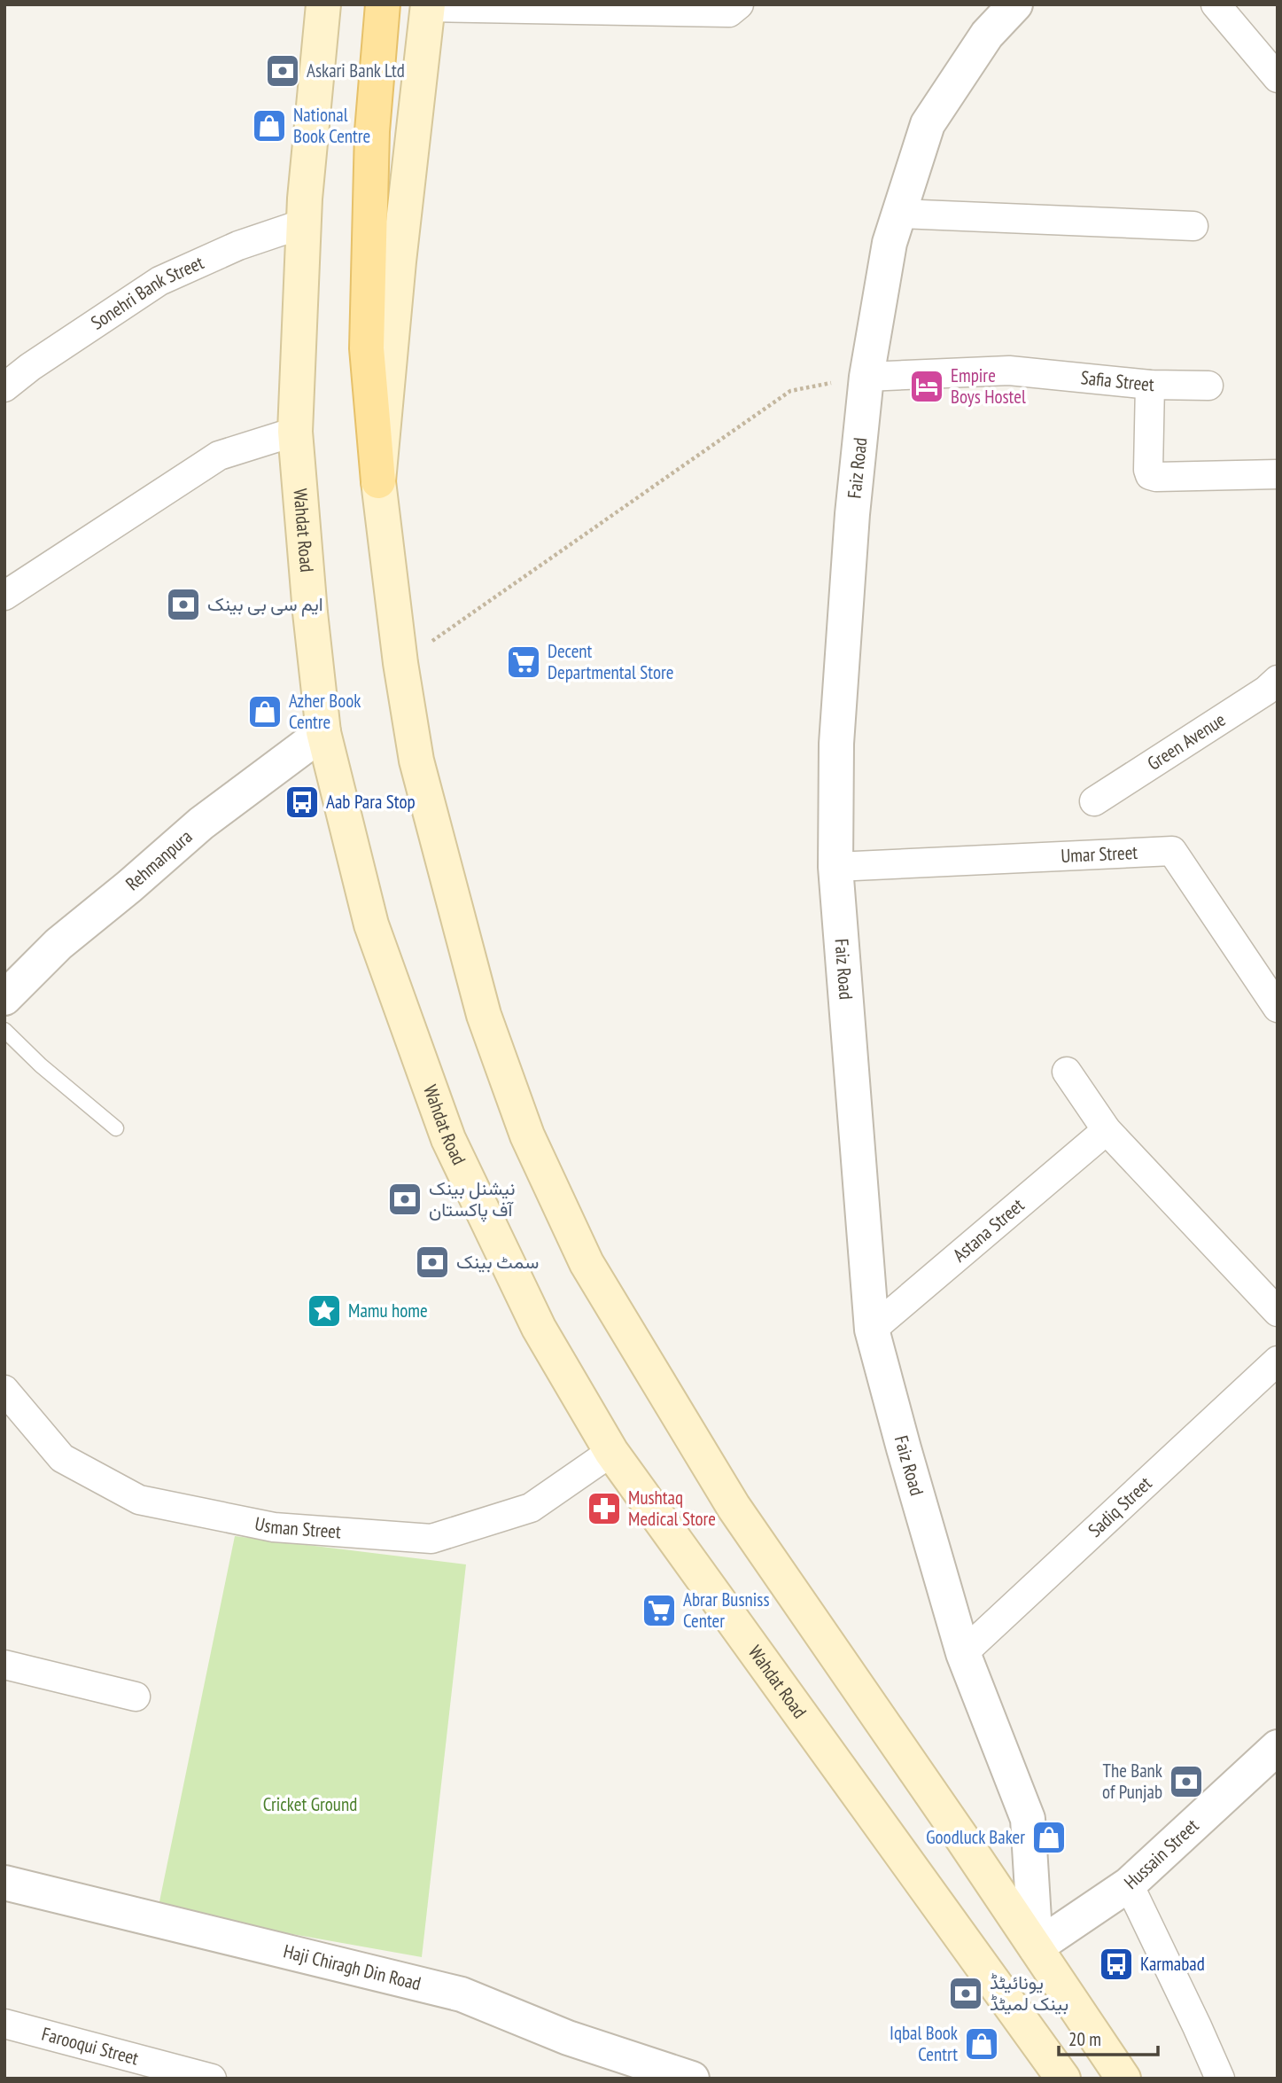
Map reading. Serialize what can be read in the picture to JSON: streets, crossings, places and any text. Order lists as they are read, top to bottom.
{
  "streets": {
    "main road": ["Wahdat Road"],
    "street": [
      "Sonehri Bank Street",
      "Safia Street",
      "Faiz Road",
      "Green Avenue",
      "Umar Street",
      "Rehmanpura",
      "Astana Street",
      "Sadiq Street",
      "Usman Street",
      "Hussain Street",
      "Haji Chiragh Din Road",
      "Farooqui Street"
    ]
  },
  "crossings": [
    ["Sonehri Bank Street", "Wahdat Road"],
    ["Safia Street", "Faiz Road"],
    ["Faiz Road", "Umar Street"],
    ["Faiz Road", "Astana Street"],
    ["Faiz Road", "Sadiq Street"],
    ["Faiz Road", "Hussain Street"],
    ["Wahdat Road", "Rehmanpura"],
    ["Wahdat Road", "Usman Street"]
  ],
  "parks": ["Cricket Ground"],
  "places": {
    "bank": [
      "Askari Bank Ltd",
      "ایم سی بی بینک",
      "نیشنل بینک آف پاکستان",
      "سمٹ بینک",
      "The Bank of Punjab",
      "یونائیٹڈ بینک لمیٹڈ"
    ],
    "shop": [
      "National Book Centre",
      "Azher Book Centre",
      "Goodluck Baker",
      "Iqbal Book Centrt"
    ],
    "hotel": ["Empire Boys Hostel"],
    "supermarket": ["Decent Departmental Store", "Abrar Busniss Center"],
    "bus stop": ["Aab Para Stop", "Karmabad"],
    "place": ["Mamu home"],
    "pharmacy": ["Mushtaq Medical Store"]
  },
  "scale_bar": "20 m"
}
